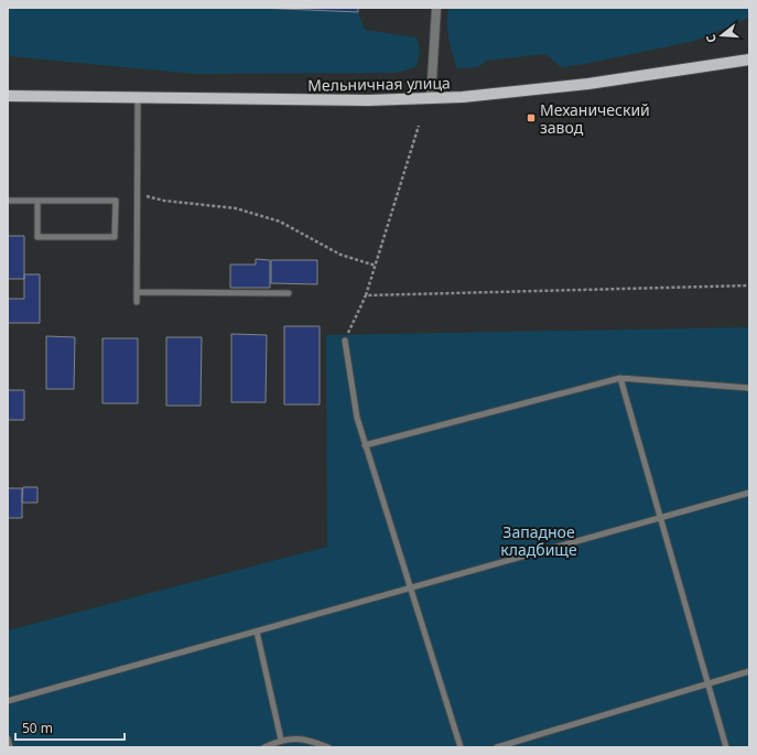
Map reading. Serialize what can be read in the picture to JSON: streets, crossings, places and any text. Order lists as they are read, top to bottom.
{
  "streets": {
    "main road": ["Мельничная улица"]
  },
  "parks": ["Западное кладбище"],
  "places": {
    "transit": ["Механический завод"]
  },
  "scale_bar": "50 m",
  "north": "left"
}
